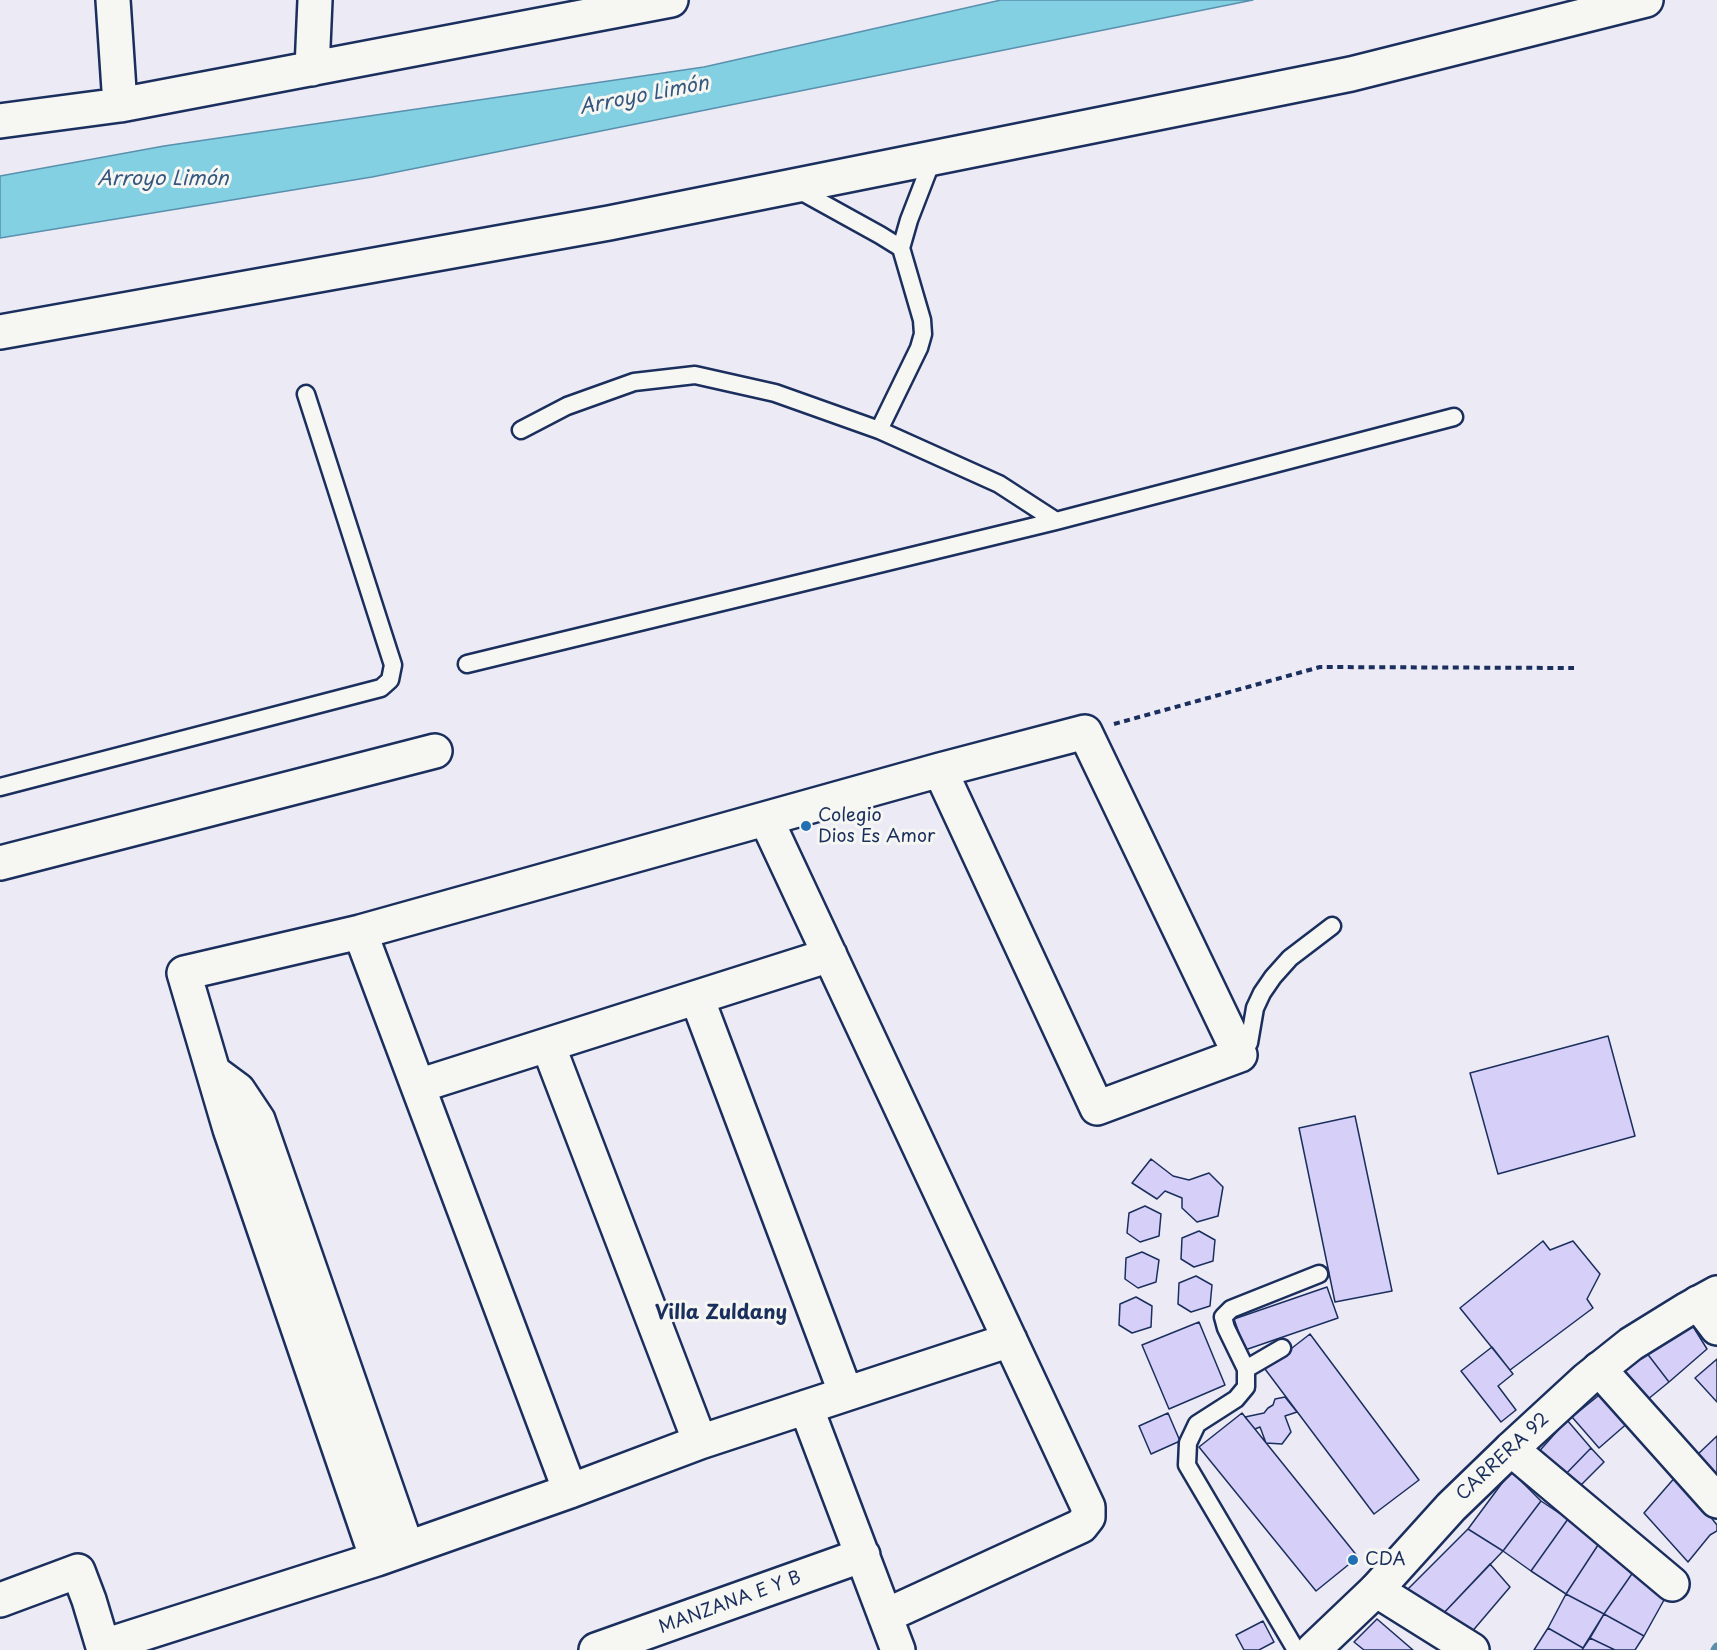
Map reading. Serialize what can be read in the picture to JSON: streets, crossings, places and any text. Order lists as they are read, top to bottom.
{
  "streets": {
    "street": ["CARRERA 92", "MANZANA E Y B"]
  },
  "districts": ["Villa Zuldany"],
  "water": ["Arroyo Limón"],
  "places": ["Colegio Dios Es Amor", "CDA"]
}
